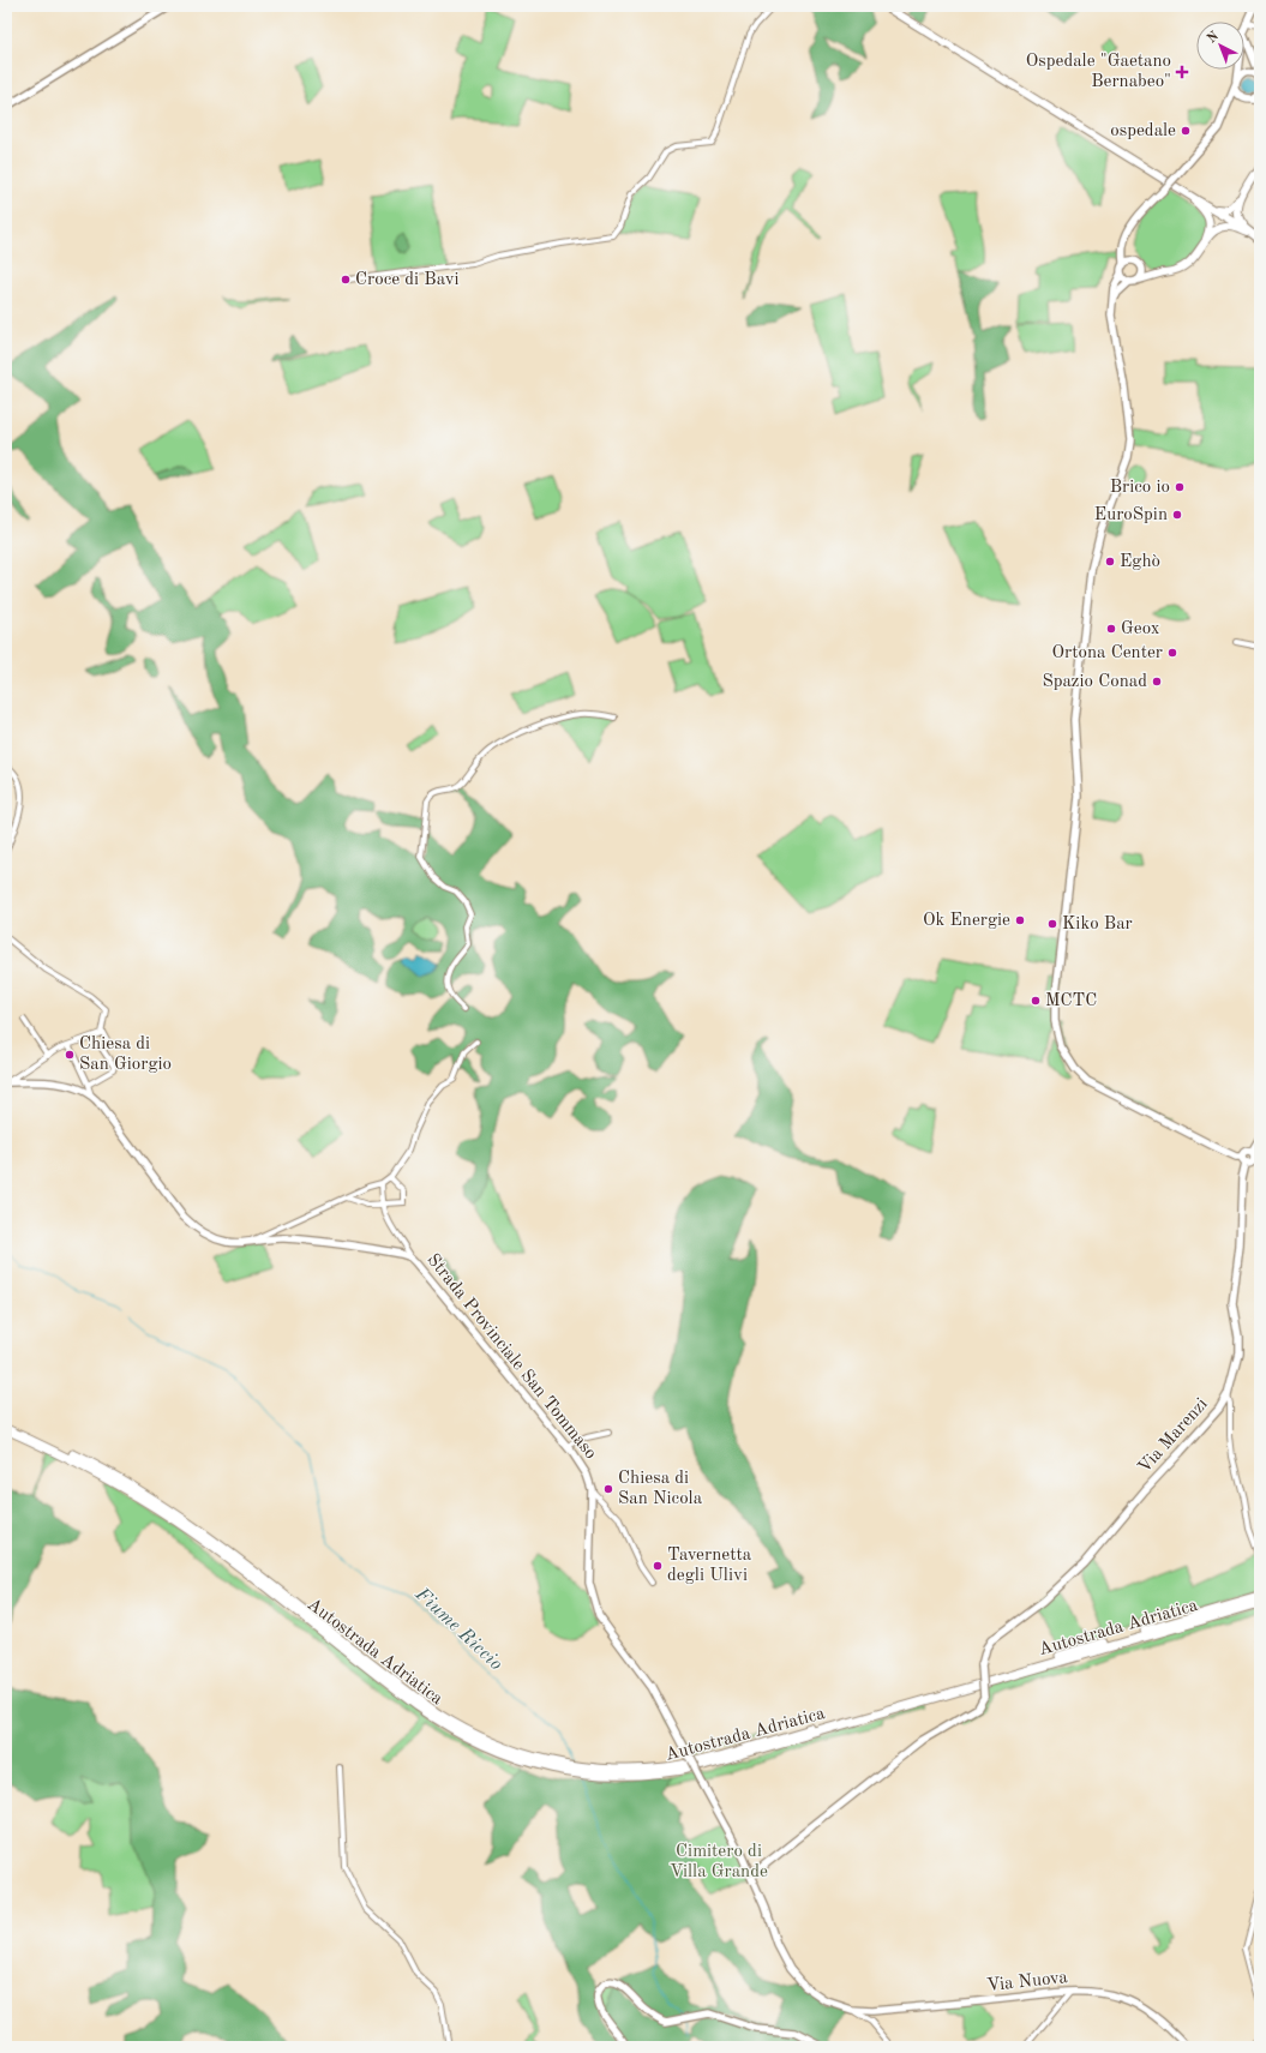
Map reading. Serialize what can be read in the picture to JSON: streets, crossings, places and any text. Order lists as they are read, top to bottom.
{
  "streets": {
    "highway": ["Autostrada Adriatica"],
    "street": ["Strada Provinciale San Tommaso", "Via Marenzi", "Via Nuova"]
  },
  "crossings": [
    ["Strada Provinciale San Tommaso", "Via Nuova"],
    ["Via Marenzi", "Via Nuova"]
  ],
  "water": ["Fiume Riccio"],
  "parks": ["Cimitero di Villa Grande"],
  "places": {
    "health": ["Ospedale \"Gaetano Bernabeo\""],
    "other": [
      "ospedale",
      "Croce di Bavi",
      "Brico io",
      "EuroSpin",
      "Eghò",
      "Geox",
      "Ortona Center",
      "Spazio Conad",
      "Ok Energie",
      "Kiko Bar",
      "MCTC",
      "Chiesa di San Giorgio",
      "Chiesa di San Nicola",
      "Tavernetta degli Ulivi"
    ]
  },
  "north": "top left"
}
